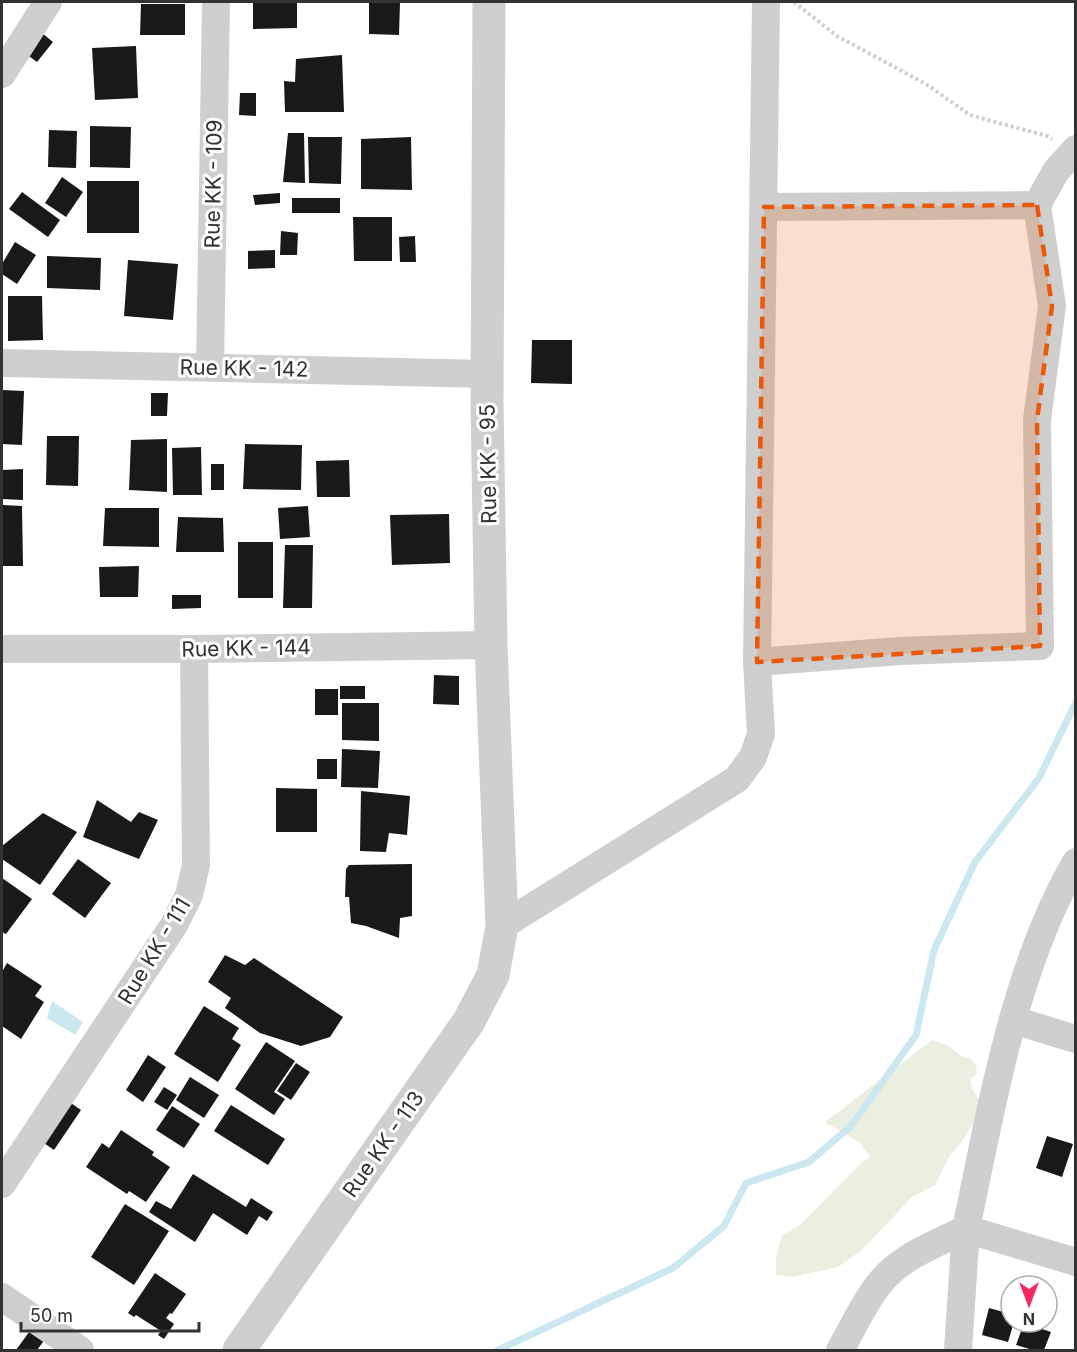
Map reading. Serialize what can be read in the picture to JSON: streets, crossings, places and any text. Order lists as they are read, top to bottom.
{
  "streets": {
    "street": [
      "Rue KK - 109",
      "Rue KK - 142",
      "Rue KK - 95",
      "Rue KK - 144",
      "Rue KK - 111",
      "Rue KK - 113"
    ]
  },
  "crossings": [
    ["Rue KK - 109", "Rue KK - 142"],
    ["Rue KK - 142", "Rue KK - 95"],
    ["Rue KK - 95", "Rue KK - 144"],
    ["Rue KK - 95", "Rue KK - 113"],
    ["Rue KK - 144", "Rue KK - 111"]
  ],
  "scale_bar": "50 m",
  "north": "bottom"
}
